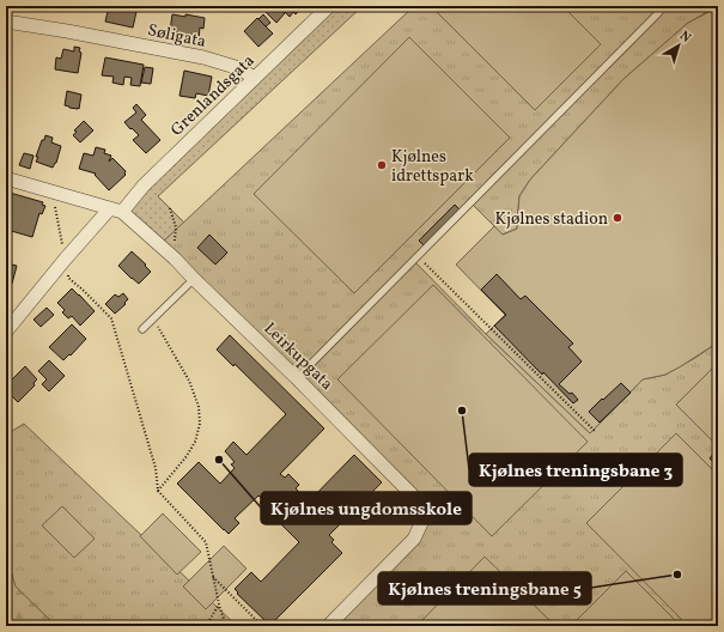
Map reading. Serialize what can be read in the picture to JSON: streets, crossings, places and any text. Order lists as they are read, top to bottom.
{
  "streets": {
    "street": ["Søligata", "Grenlandsgata", "Leirkupgata"]
  },
  "crossings": [
    ["Søligata", "Grenlandsgata"],
    ["Grenlandsgata", "Leirkupgata"]
  ],
  "places": [
    "Kjølnes idrettspark",
    "Kjølnes stadion",
    "Kjølnes treningsbane 3",
    "Kjølnes ungdomsskole",
    "Kjølnes treningsbane 5"
  ],
  "north": "top right"
}
